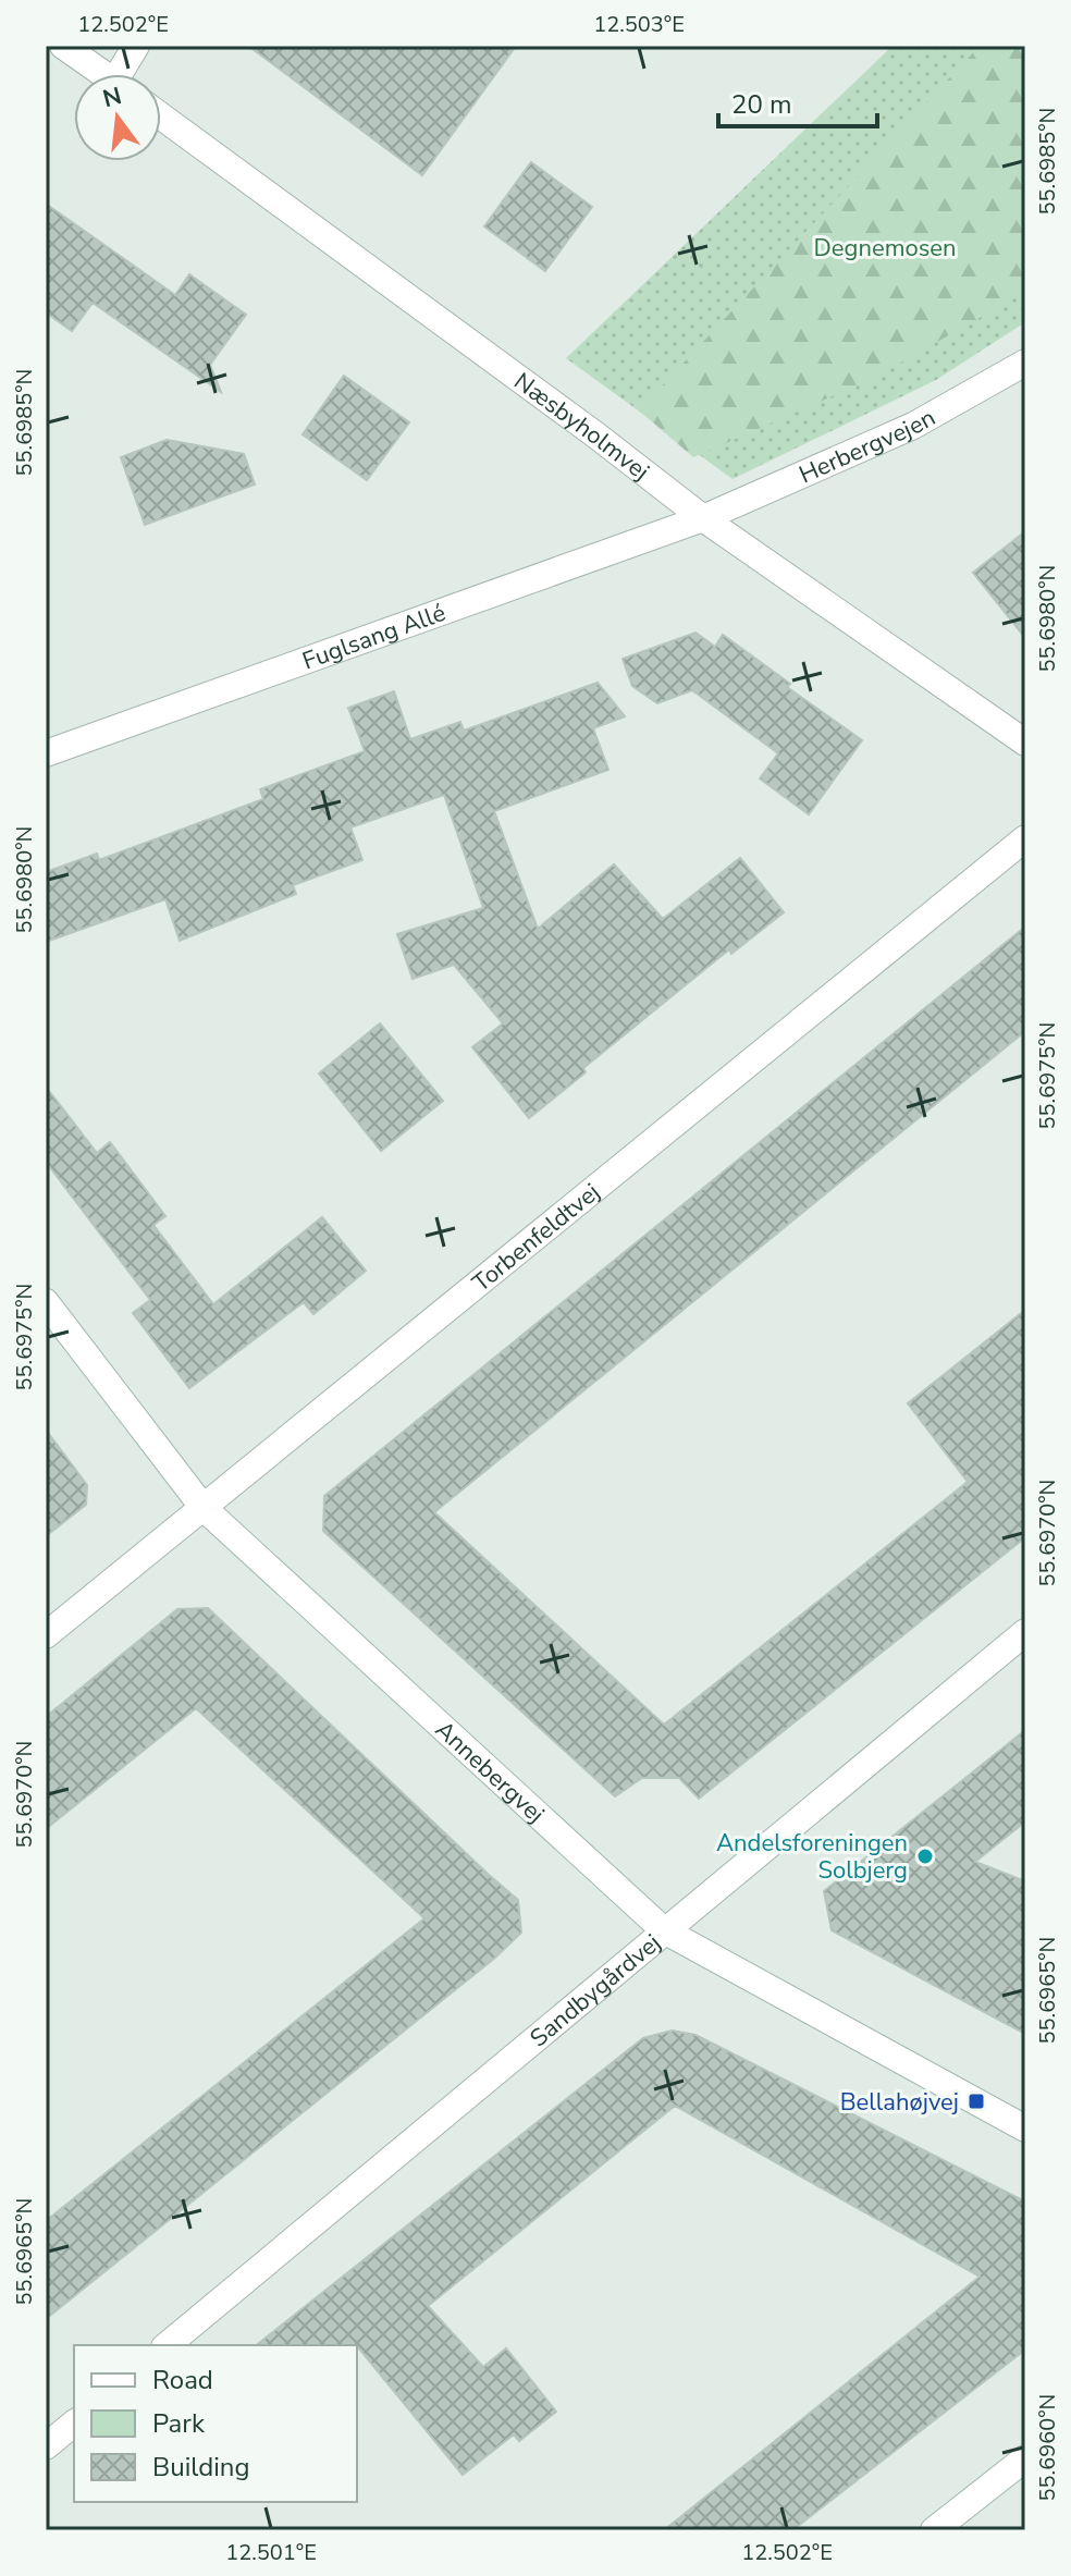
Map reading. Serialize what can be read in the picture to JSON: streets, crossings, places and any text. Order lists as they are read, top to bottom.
{
  "streets": {
    "street": [
      "Næsbyholmvej",
      "Herbergvejen",
      "Fuglsang Allé",
      "Torbenfeldtvej",
      "Annebergvej",
      "Sandbygårdvej"
    ]
  },
  "crossings": [
    ["Næsbyholmvej", "Herbergvejen"],
    ["Næsbyholmvej", "Fuglsang Allé"],
    ["Herbergvejen", "Fuglsang Allé"],
    ["Torbenfeldtvej", "Annebergvej"],
    ["Annebergvej", "Sandbygårdvej"]
  ],
  "parks": ["Degnemosen"],
  "places": {
    "other": ["Andelsforeningen Solbjerg"],
    "transit": ["Bellahøjvej"]
  },
  "legend": ["Road", "Park", "Building"],
  "scale_bar": "20 m",
  "north": "top",
  "coordinates": [
    "12.502°E",
    "12.503°E",
    "55.6985°N",
    "55.6980°N",
    "55.6975°N",
    "55.6970°N",
    "55.6965°N",
    "55.6960°N",
    "12.501°E"
  ]
}
